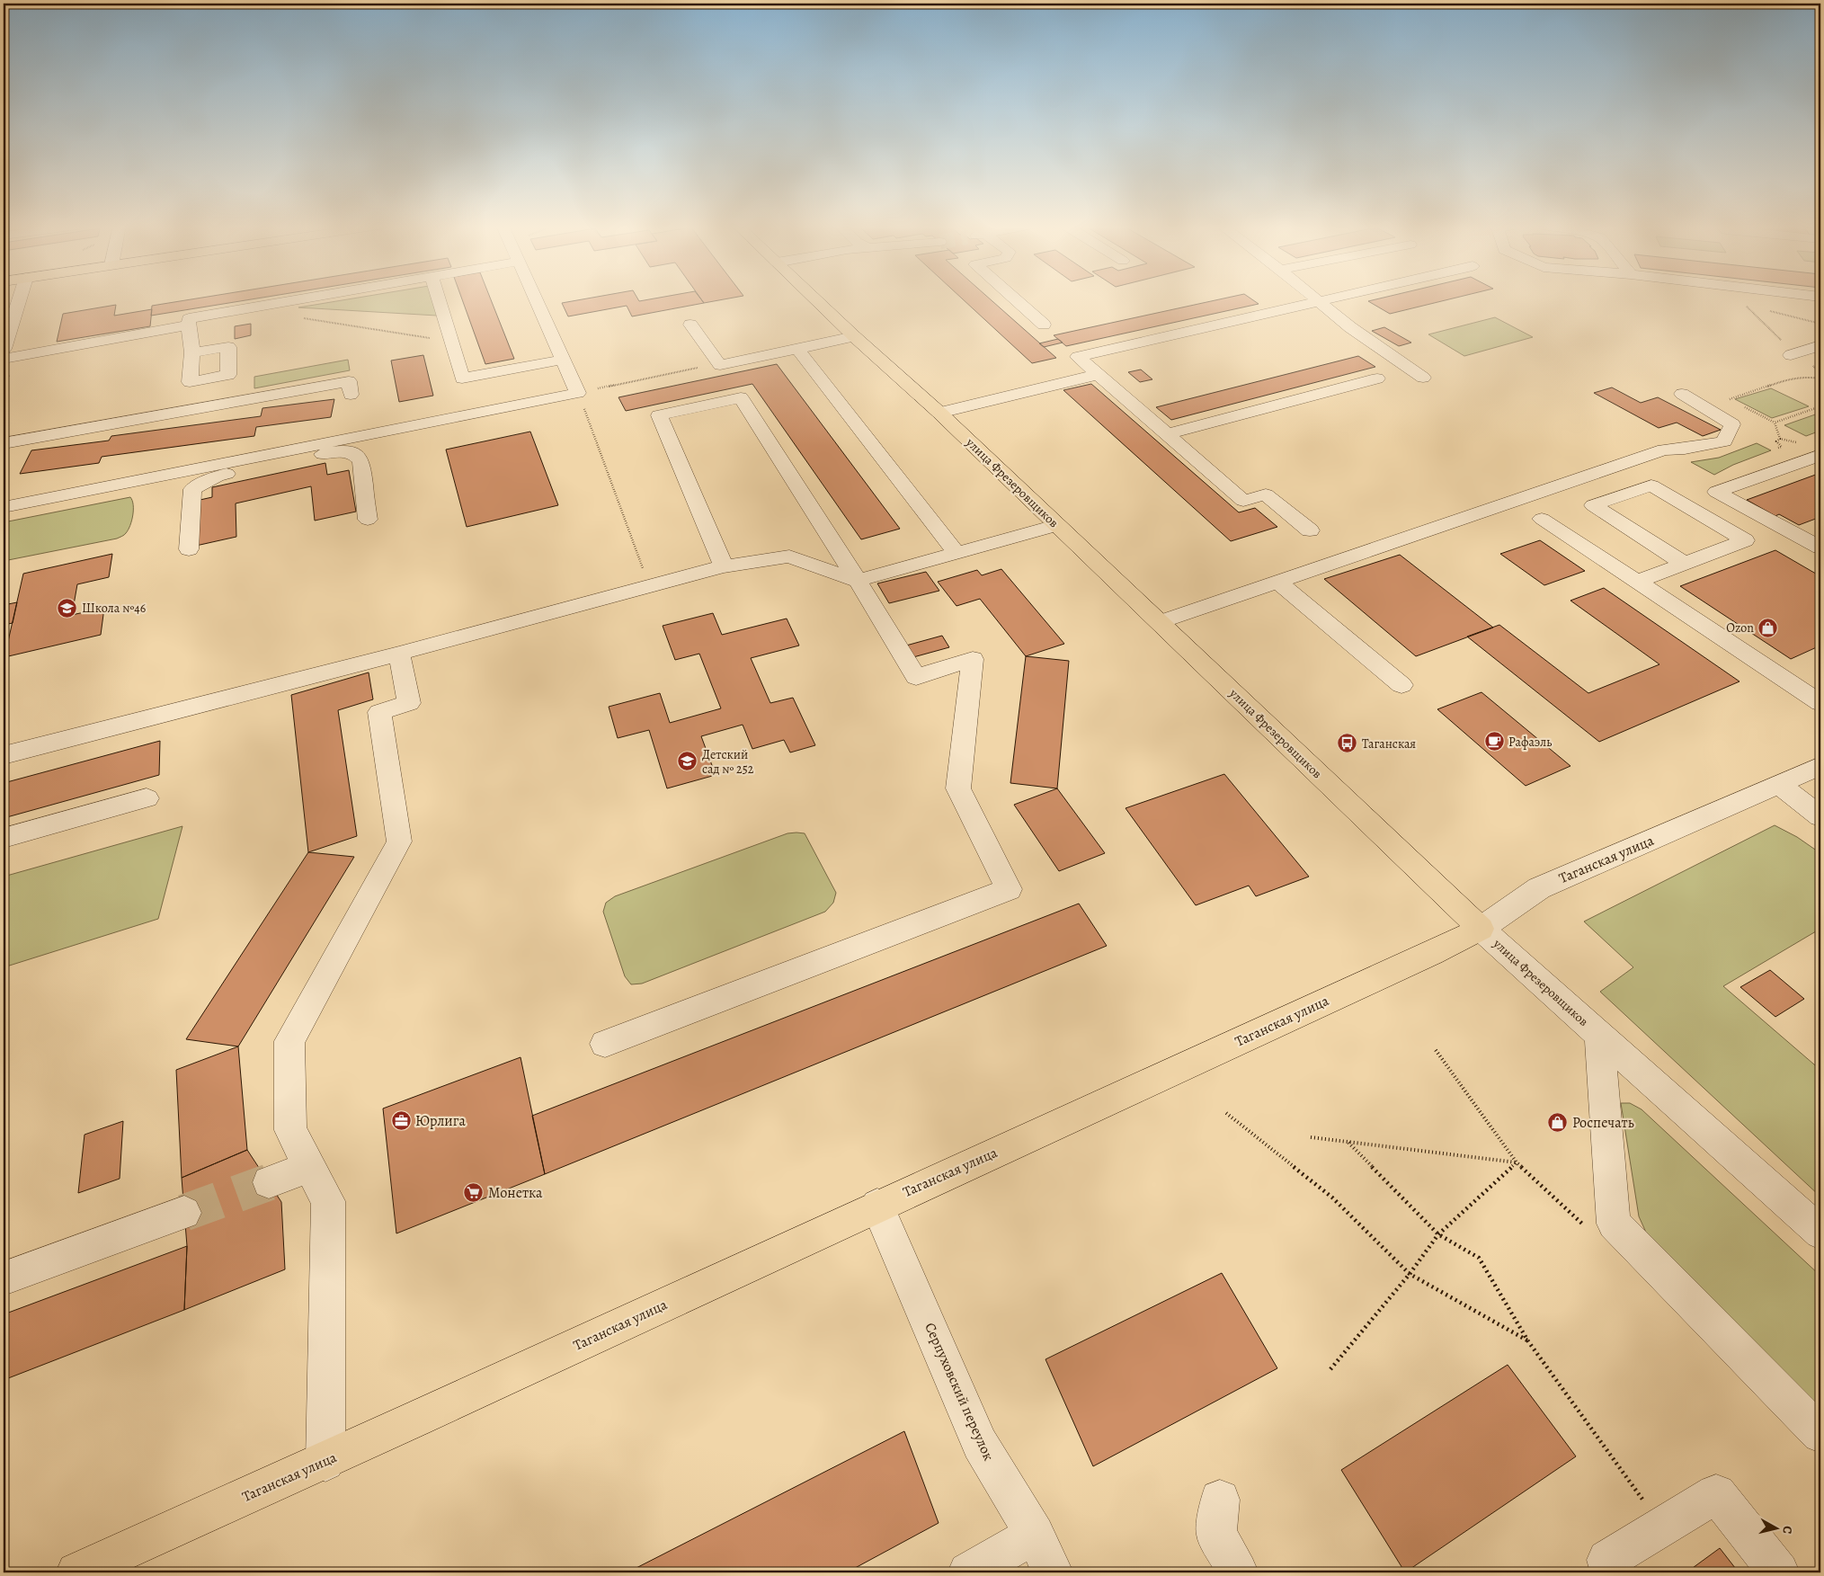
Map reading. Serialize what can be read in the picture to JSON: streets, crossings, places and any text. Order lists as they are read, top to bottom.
{
  "streets": {
    "main road": ["улица Фрезеровщиков", "Таганская улица"],
    "street": ["Серпуховский переулок"]
  },
  "crossings": [
    ["улица Фрезеровщиков", "Таганская улица"],
    ["Таганская улица", "Серпуховский переулок"]
  ],
  "places": {
    "school or university": ["Школа №46", "Детский сад № 252"],
    "shop": ["Ozon", "Роспечать"],
    "cafe": ["Рафаэль"],
    "bus stop": ["Таганская"],
    "office": ["Юрлига"],
    "supermarket": ["Монетка"]
  },
  "north": "right"
}
